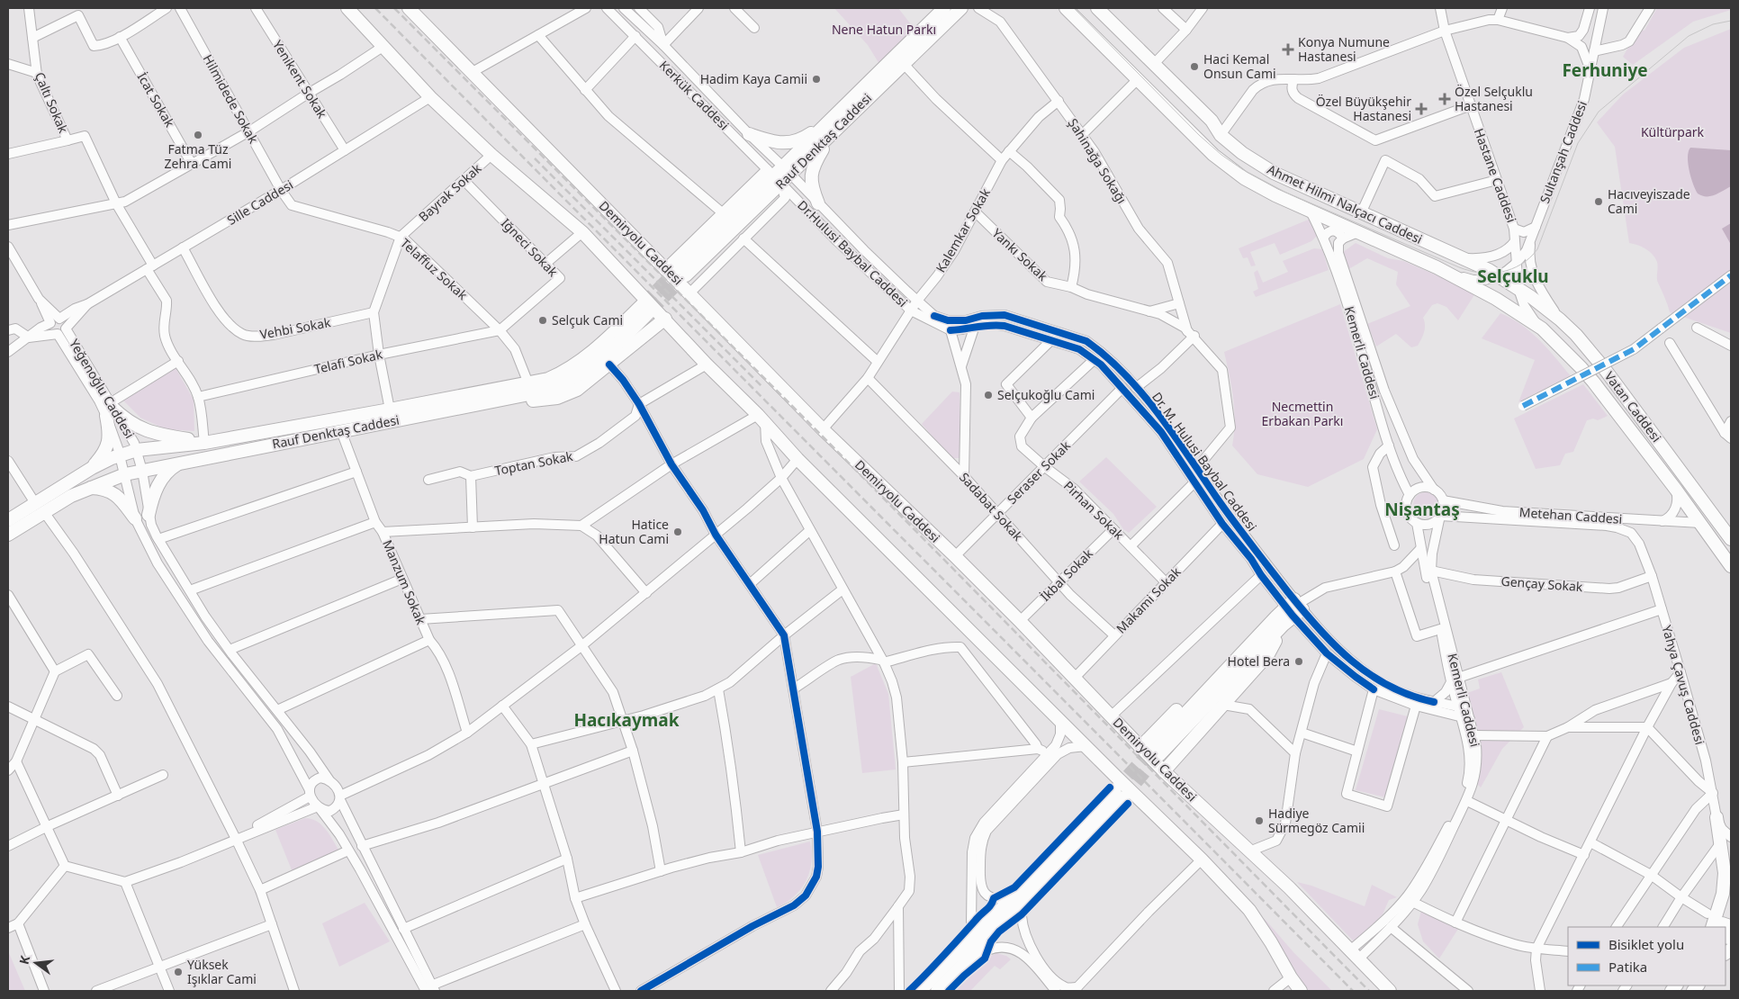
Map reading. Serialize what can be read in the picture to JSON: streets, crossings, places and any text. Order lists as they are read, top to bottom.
{
  "streets": {
    "main road": [
      "Rauf Denktaş Caddesi",
      "Ahmet Hilmi Nalçacı Caddesi",
      "Demiryolu Caddesi",
      "Vatan Caddesi"
    ],
    "street": [
      "Yenikent Sokak",
      "Kerkük Caddesi",
      "Hilmidede Sokak",
      "İcat Sokak",
      "Çaltı Sokak",
      "Sultanşah Caddesi",
      "Şahinağa Sokağı",
      "Hastane Caddesi",
      "Bayrak Sokak",
      "Sille Caddesi",
      "Kalemkar Sokak",
      "Iğneci Sokak",
      "Dr.Hulusi Baybal Caddesi",
      "Yankı Sokak",
      "Telaffuz Sokak",
      "Vehbi Sokak",
      "Kemerli Caddesi",
      "Telafi Sokak",
      "Yeğenoğlu Caddesi",
      "Dr. M. Hulusi Baybal Caddesi",
      "Toptan Sokak",
      "Seraser Sokak",
      "Sadabat Sokak",
      "Pirhan Sokak",
      "Metehan Caddesi",
      "İkbal Sokak",
      "Manzum Sokak",
      "Gençay Sokak",
      "Makami Sokak",
      "Yahya Çavuş Caddesi"
    ]
  },
  "crossings": [
    ["Yenikent Sokak", "Sille Caddesi"],
    ["Kerkük Caddesi", "Rauf Denktaş Caddesi"],
    ["Kerkük Caddesi", "Dr.Hulusi Baybal Caddesi"],
    ["Hilmidede Sokak", "Sille Caddesi"],
    ["Hilmidede Sokak", "Telaffuz Sokak"],
    ["Çaltı Sokak", "Sille Caddesi"],
    ["Çaltı Sokak", "Telafi Sokak"],
    ["Rauf Denktaş Caddesi", "Bayrak Sokak"],
    ["Rauf Denktaş Caddesi", "Dr.Hulusi Baybal Caddesi"],
    ["Rauf Denktaş Caddesi", "Telaffuz Sokak"],
    ["Rauf Denktaş Caddesi", "Yeğenoğlu Caddesi"],
    ["Rauf Denktaş Caddesi", "Manzum Sokak"],
    ["Şahinağa Sokağı", "Kalemkar Sokak"],
    ["Şahinağa Sokağı", "Yankı Sokak"],
    ["Hastane Caddesi", "Ahmet Hilmi Nalçacı Caddesi"],
    ["Hastane Caddesi", "Vatan Caddesi"],
    ["Bayrak Sokak", "Iğneci Sokak"],
    ["Bayrak Sokak", "Telaffuz Sokak"],
    ["Bayrak Sokak", "Vehbi Sokak"],
    ["Bayrak Sokak", "Telafi Sokak"],
    ["Sille Caddesi", "Telaffuz Sokak"],
    ["Sille Caddesi", "Vehbi Sokak"],
    ["Ahmet Hilmi Nalçacı Caddesi", "Kemerli Caddesi"],
    ["Ahmet Hilmi Nalçacı Caddesi", "Vatan Caddesi"],
    ["Kalemkar Sokak", "Demiryolu Caddesi"],
    ["Kalemkar Sokak", "Dr.Hulusi Baybal Caddesi"],
    ["Kalemkar Sokak", "Yankı Sokak"],
    ["Kalemkar Sokak", "Sadabat Sokak"],
    ["Demiryolu Caddesi", "Kemerli Caddesi"],
    ["Demiryolu Caddesi", "Seraser Sokak"],
    ["Demiryolu Caddesi", "İkbal Sokak"],
    ["Demiryolu Caddesi", "Makami Sokak"],
    ["Iğneci Sokak", "Telaffuz Sokak"],
    ["Iğneci Sokak", "Telafi Sokak"],
    ["Dr.Hulusi Baybal Caddesi", "Dr. M. Hulusi Baybal Caddesi"],
    ["Telaffuz Sokak", "Telafi Sokak"],
    ["Kemerli Caddesi", "Metehan Caddesi"],
    ["Kemerli Caddesi", "Gençay Sokak"],
    ["Vatan Caddesi", "Metehan Caddesi"],
    ["Dr. M. Hulusi Baybal Caddesi", "Seraser Sokak"],
    ["Dr. M. Hulusi Baybal Caddesi", "Pirhan Sokak"],
    ["Dr. M. Hulusi Baybal Caddesi", "Makami Sokak"],
    ["Seraser Sokak", "Sadabat Sokak"],
    ["Seraser Sokak", "Pirhan Sokak"],
    ["Sadabat Sokak", "İkbal Sokak"],
    ["Sadabat Sokak", "Makami Sokak"],
    ["Pirhan Sokak", "İkbal Sokak"],
    ["Pirhan Sokak", "Makami Sokak"],
    ["Metehan Caddesi", "Yahya Çavuş Caddesi"],
    ["Gençay Sokak", "Yahya Çavuş Caddesi"]
  ],
  "districts": [
    "Ferhuniye",
    "Selçuklu",
    "Nişantaş",
    "Hacıkaymak"
  ],
  "parks": ["Nene Hatun Parkı", "Kültürpark", "Necmettin Erbakan Parkı"],
  "places": {
    "health": ["Konya Numune Hastanesi", "Özel Selçuklu Hastanesi", "Özel Büyükşehir Hastanesi"],
    "other": [
      "Haci Kemal Onsun Cami",
      "Hadim Kaya Camii",
      "Fatma Tüz Zehra Cami",
      "Hacıveyiszade Cami",
      "Selçuk Cami",
      "Selçukoğlu Cami",
      "Hatice Hatun Cami",
      "Hotel Bera",
      "Hadiye Sürmegöz Camii",
      "Yüksek Işıklar Cami"
    ]
  },
  "legend": ["Bisiklet yolu", "Patika"],
  "north": "left"
}
